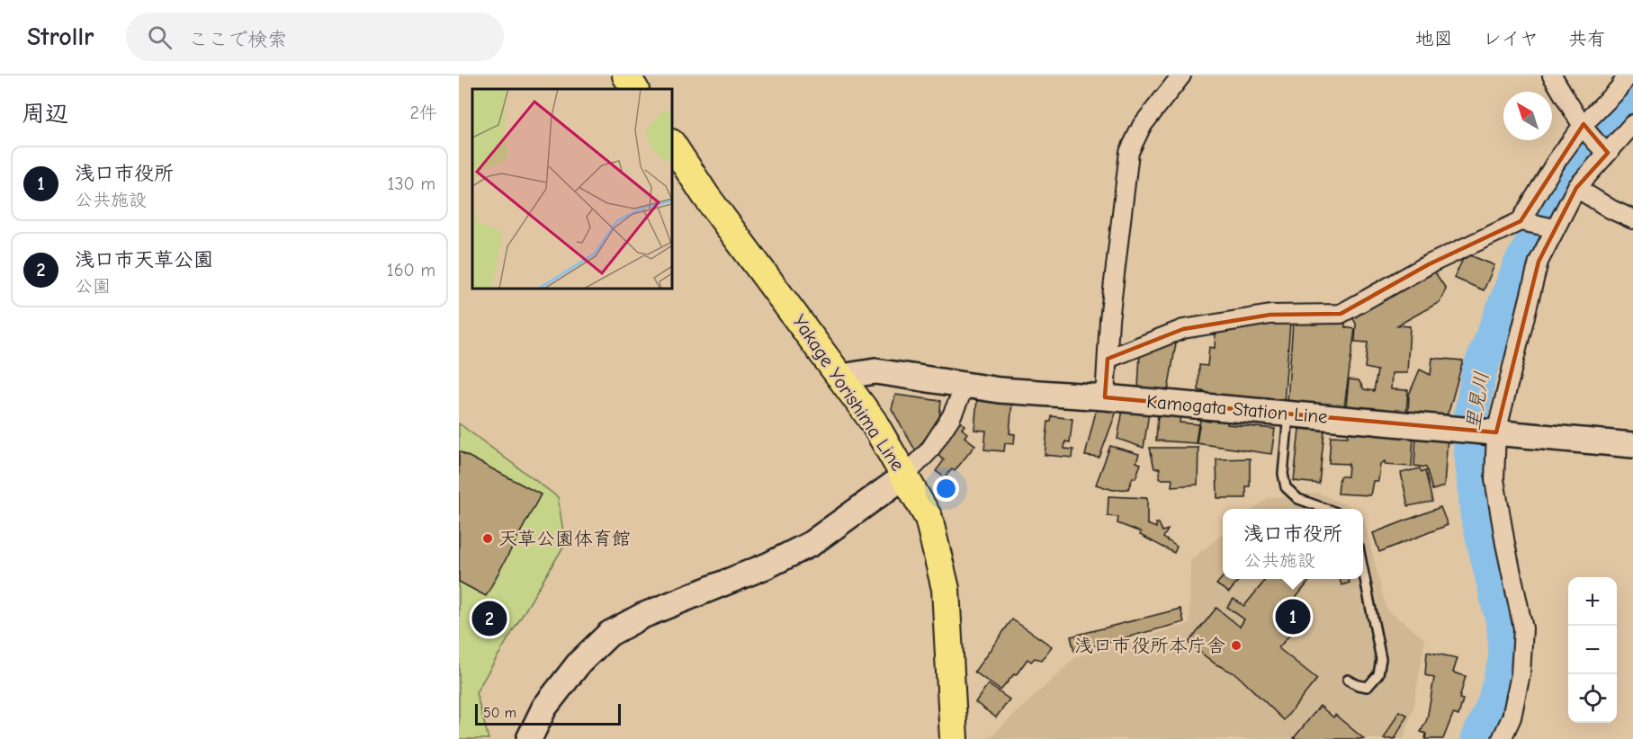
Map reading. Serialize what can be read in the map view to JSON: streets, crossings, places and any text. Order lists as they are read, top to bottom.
{
  "streets": {
    "main road": ["Yakage Yorishima Line", "Kamogata Station Line"]
  },
  "crossings": [
    ["Yakage Yorishima Line", "Kamogata Station Line"]
  ],
  "water": ["里見川"],
  "places": ["天草公園体育館", "浅口市役所本庁舎"],
  "scale_bar": "50 m",
  "north": "top left",
  "page": {
    "header": "Strollr",
    "search": "ここで検索",
    "nav": ["地図", "レイヤ", "共有"],
    "heading": ["周辺", "2件"],
    "list": [
      {
        "mark": "1",
        "name": "浅口市役所",
        "note": "公共施設",
        "value": "130 m"
      },
      {
        "mark": "2",
        "name": "浅口市天草公園",
        "note": "公園",
        "value": "160 m"
      }
    ],
    "popup": ["浅口市役所", "公共施設"],
    "map_buttons": ["+", "−"],
    "pins": ["1", "2"],
    "scale": "50 m"
  }
}
